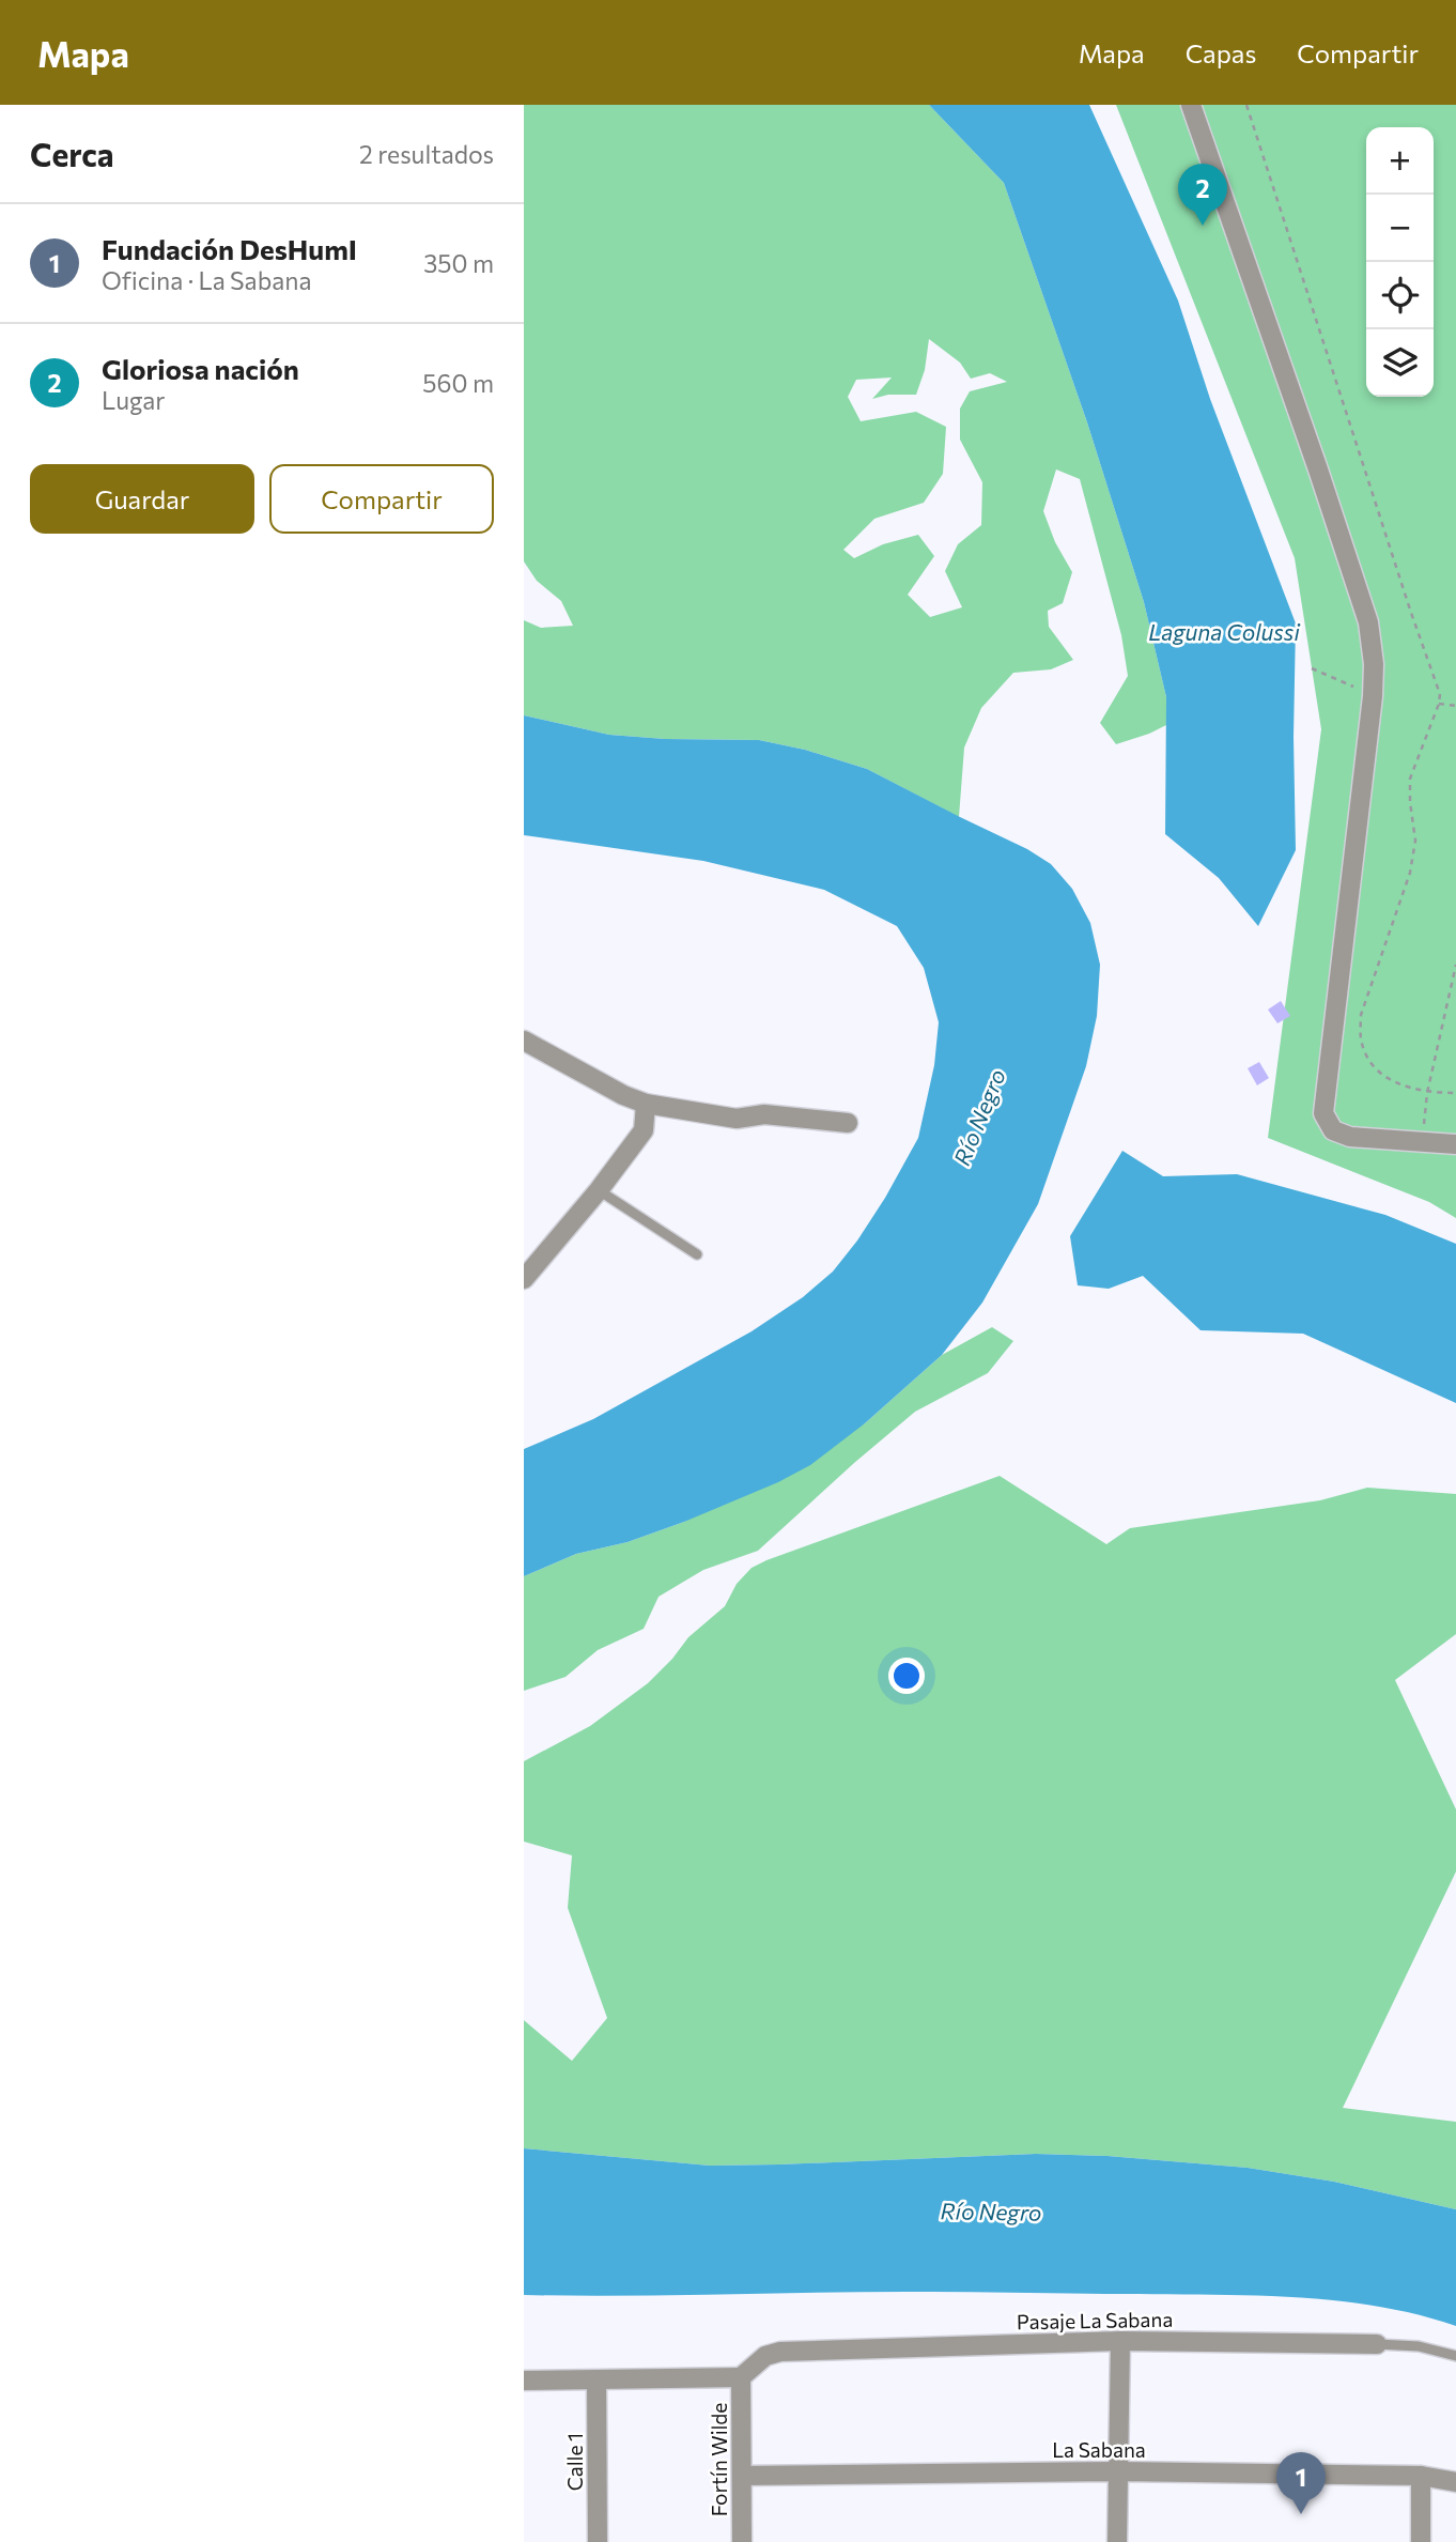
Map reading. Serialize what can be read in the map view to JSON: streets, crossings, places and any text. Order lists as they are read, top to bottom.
{
  "streets": {
    "street": [
      "Pasaje La Sabana",
      "La Sabana",
      "Fortín Wilde",
      "Calle 1"
    ]
  },
  "crossings": [
    ["Pasaje La Sabana", "Fortín Wilde"],
    ["La Sabana", "Fortín Wilde"]
  ],
  "water": ["Laguna Colussi", "Río Negro"],
  "page": {
    "header": "Mapa",
    "nav": ["Mapa", "Capas", "Compartir"],
    "heading": ["Cerca", "2 resultados"],
    "map_buttons": ["+", "−"],
    "pins": ["2", "1"],
    "list": [
      {
        "mark": "1",
        "name": "Fundación DesHumI",
        "note": "Oficina · La Sabana",
        "value": "350 m"
      },
      {
        "mark": "2",
        "name": "Gloriosa nación",
        "note": "Lugar",
        "value": "560 m"
      }
    ],
    "buttons": ["Guardar", "Compartir"]
  }
}
